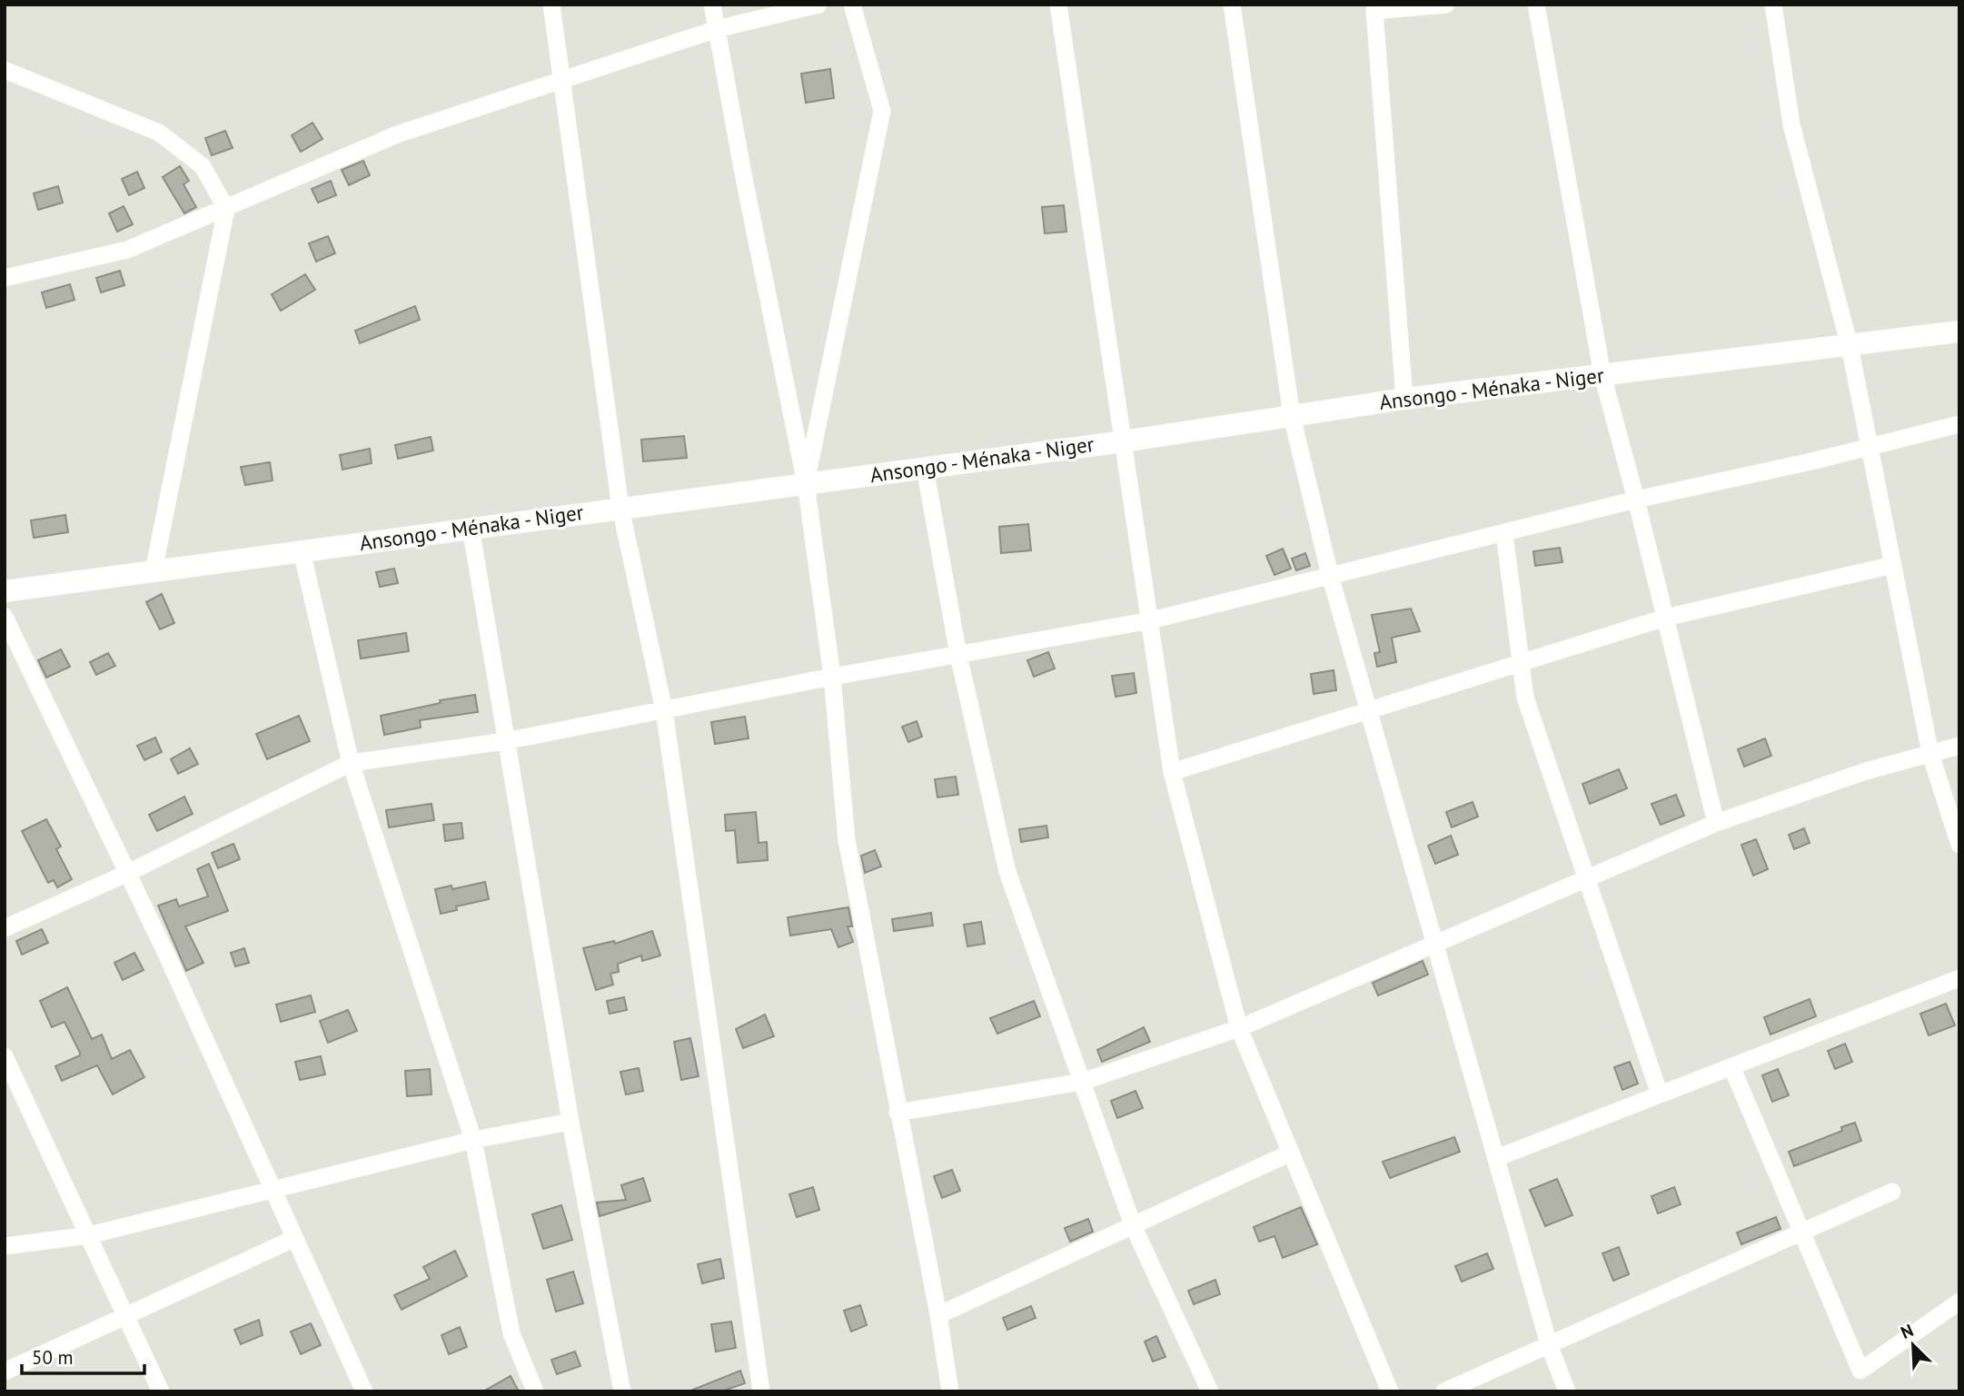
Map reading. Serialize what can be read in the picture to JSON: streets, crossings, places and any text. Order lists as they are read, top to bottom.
{
  "streets": {
    "main road": ["Ansongo - Ménaka - Niger"]
  },
  "scale_bar": "50 m",
  "north": "top left"
}
